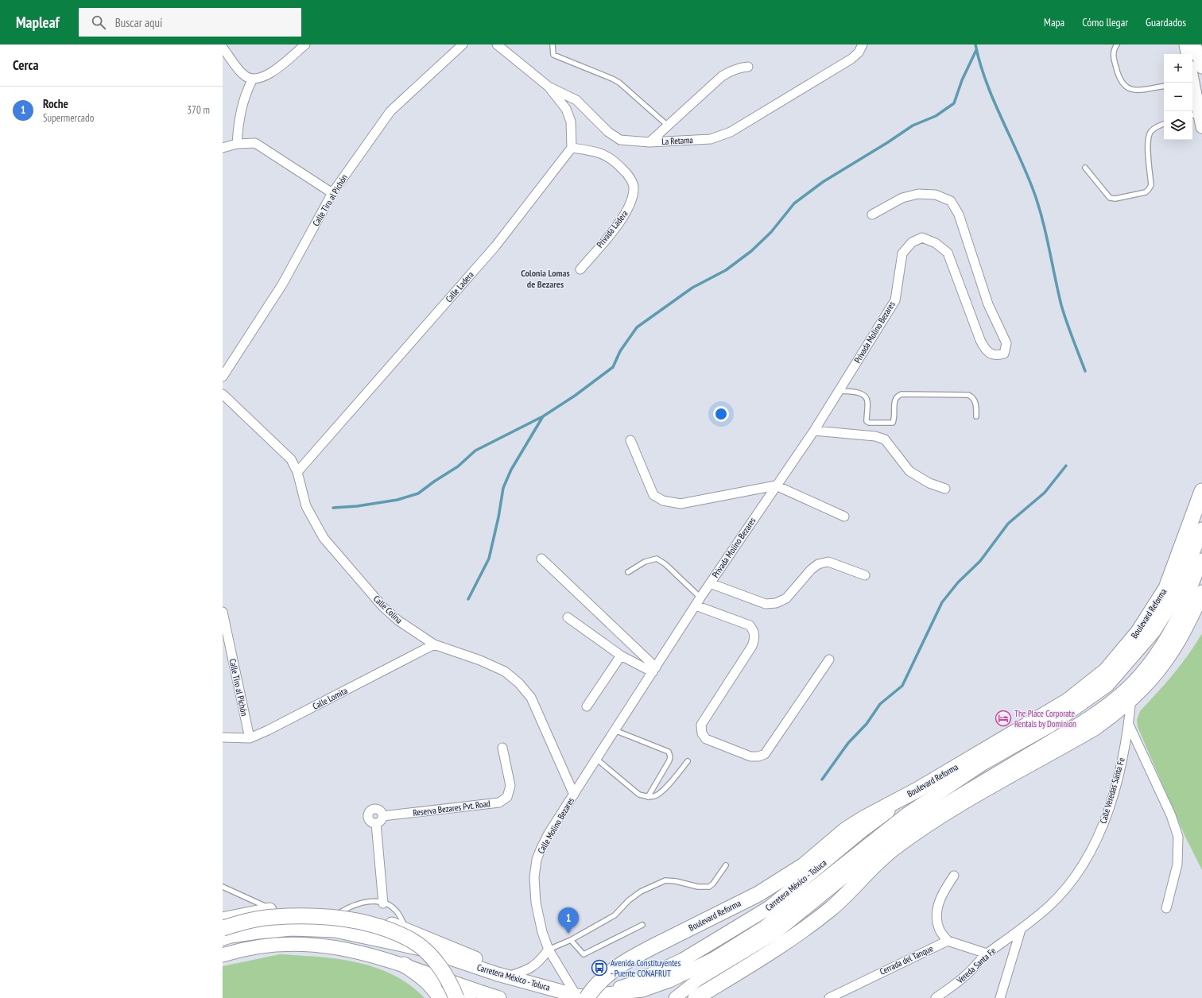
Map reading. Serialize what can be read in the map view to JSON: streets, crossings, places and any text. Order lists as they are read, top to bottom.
{
  "streets": {
    "highway": ["Boulevard Reforma"],
    "main road": ["Carretera México - Toluca"],
    "street": [
      "La Retama",
      "Calle Tiro al Pichón",
      "Privada Ladera",
      "Calle Ladera",
      "Privada Molino Bezares",
      "Calle Colina",
      "Calle Lomita",
      "Calle Veredas Santa Fe",
      "Reserva Bezares Pvt. Road",
      "Calle Molino Bezares",
      "Cerrada del Tanque",
      "Vereda Santa Fe"
    ]
  },
  "crossings": [
    ["Calle Tiro al Pichón", "Calle Lomita"],
    ["Privada Ladera", "Calle Ladera"],
    ["Calle Ladera", "Calle Colina"],
    ["Privada Molino Bezares", "Calle Colina"],
    ["Privada Molino Bezares", "Calle Molino Bezares"],
    ["Calle Colina", "Calle Lomita"],
    ["Calle Colina", "Calle Molino Bezares"],
    ["Boulevard Reforma", "Calle Molino Bezares"],
    ["Boulevard Reforma", "Carretera México - Toluca"],
    ["Calle Veredas Santa Fe", "Vereda Santa Fe"],
    ["Calle Molino Bezares", "Carretera México - Toluca"]
  ],
  "districts": ["Colonia Lomas de Bezares"],
  "places": {
    "hotel": ["The Place Corporate Rentals by Dominion"],
    "bus stop": ["Avenida Constituyentes - Puente CONAFRUT"]
  },
  "page": {
    "header": "Mapleaf",
    "search": "Buscar aquí",
    "nav": ["Mapa", "Cómo llegar", "Guardados"],
    "heading": "Cerca",
    "map_buttons": ["+", "−"],
    "list": [
      {
        "mark": "1",
        "name": "Roche",
        "note": "Supermercado",
        "value": "370 m"
      }
    ],
    "pins": "1"
  }
}
